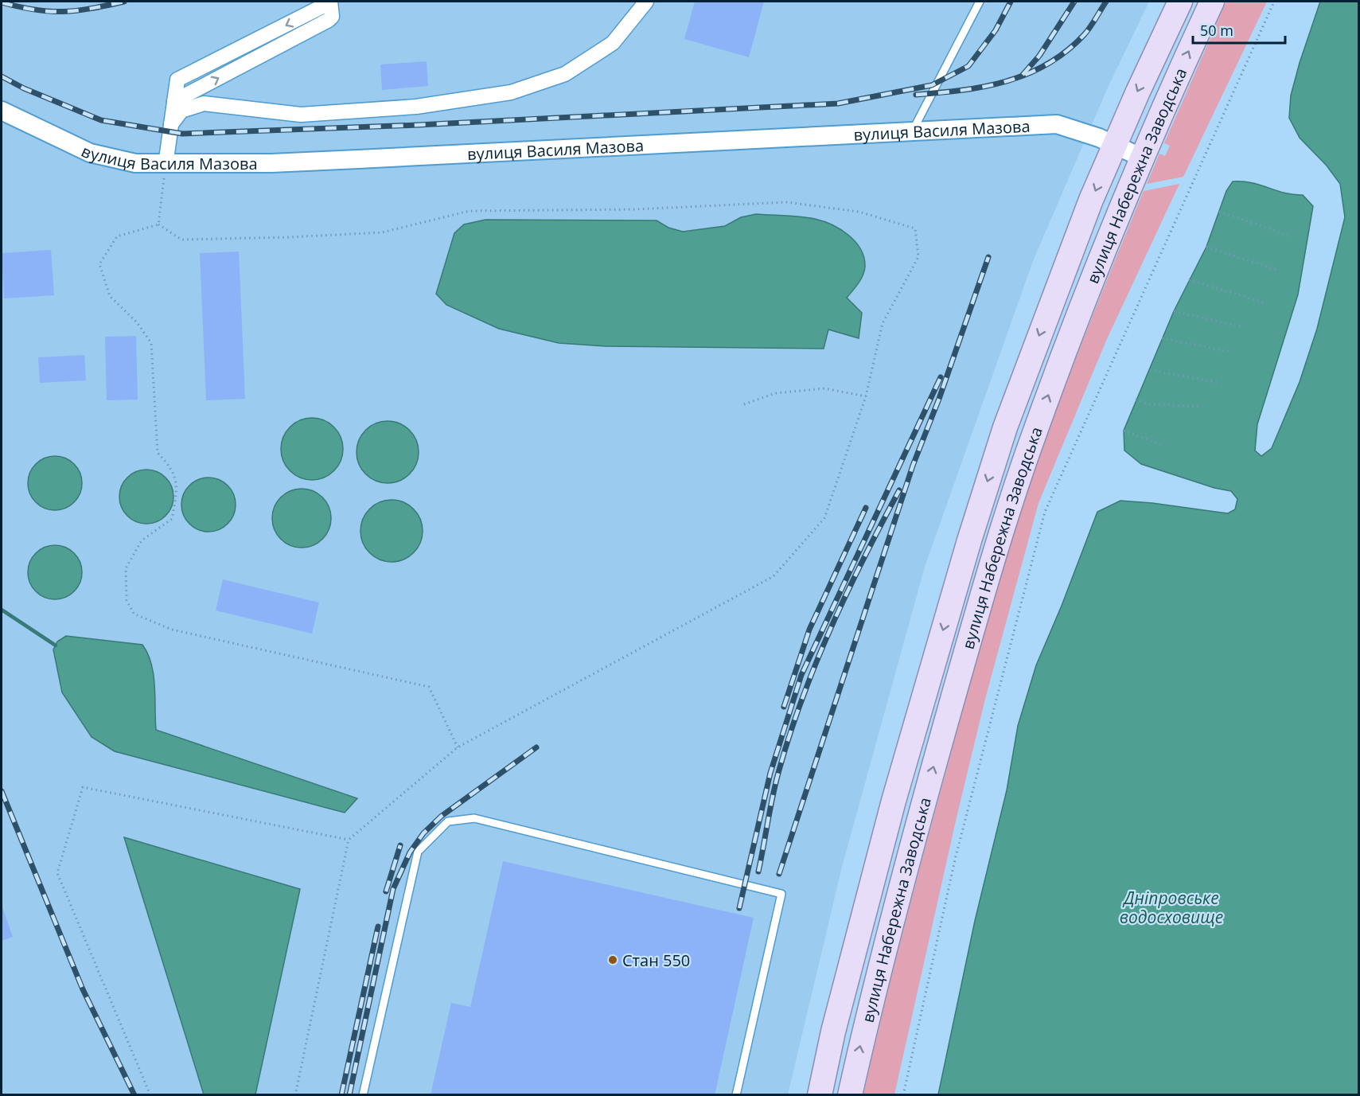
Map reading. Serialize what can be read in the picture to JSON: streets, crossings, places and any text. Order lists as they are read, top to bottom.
{
  "streets": {
    "main road": ["вулиця Набережна Заводська"],
    "street": ["вулиця Василя Мазова"]
  },
  "crossings": [
    ["вулиця Василя Мазова", "вулиця Набережна Заводська"]
  ],
  "water": ["Дніпровське водосховище"],
  "places": ["Стан 550"],
  "scale_bar": "50 m"
}
